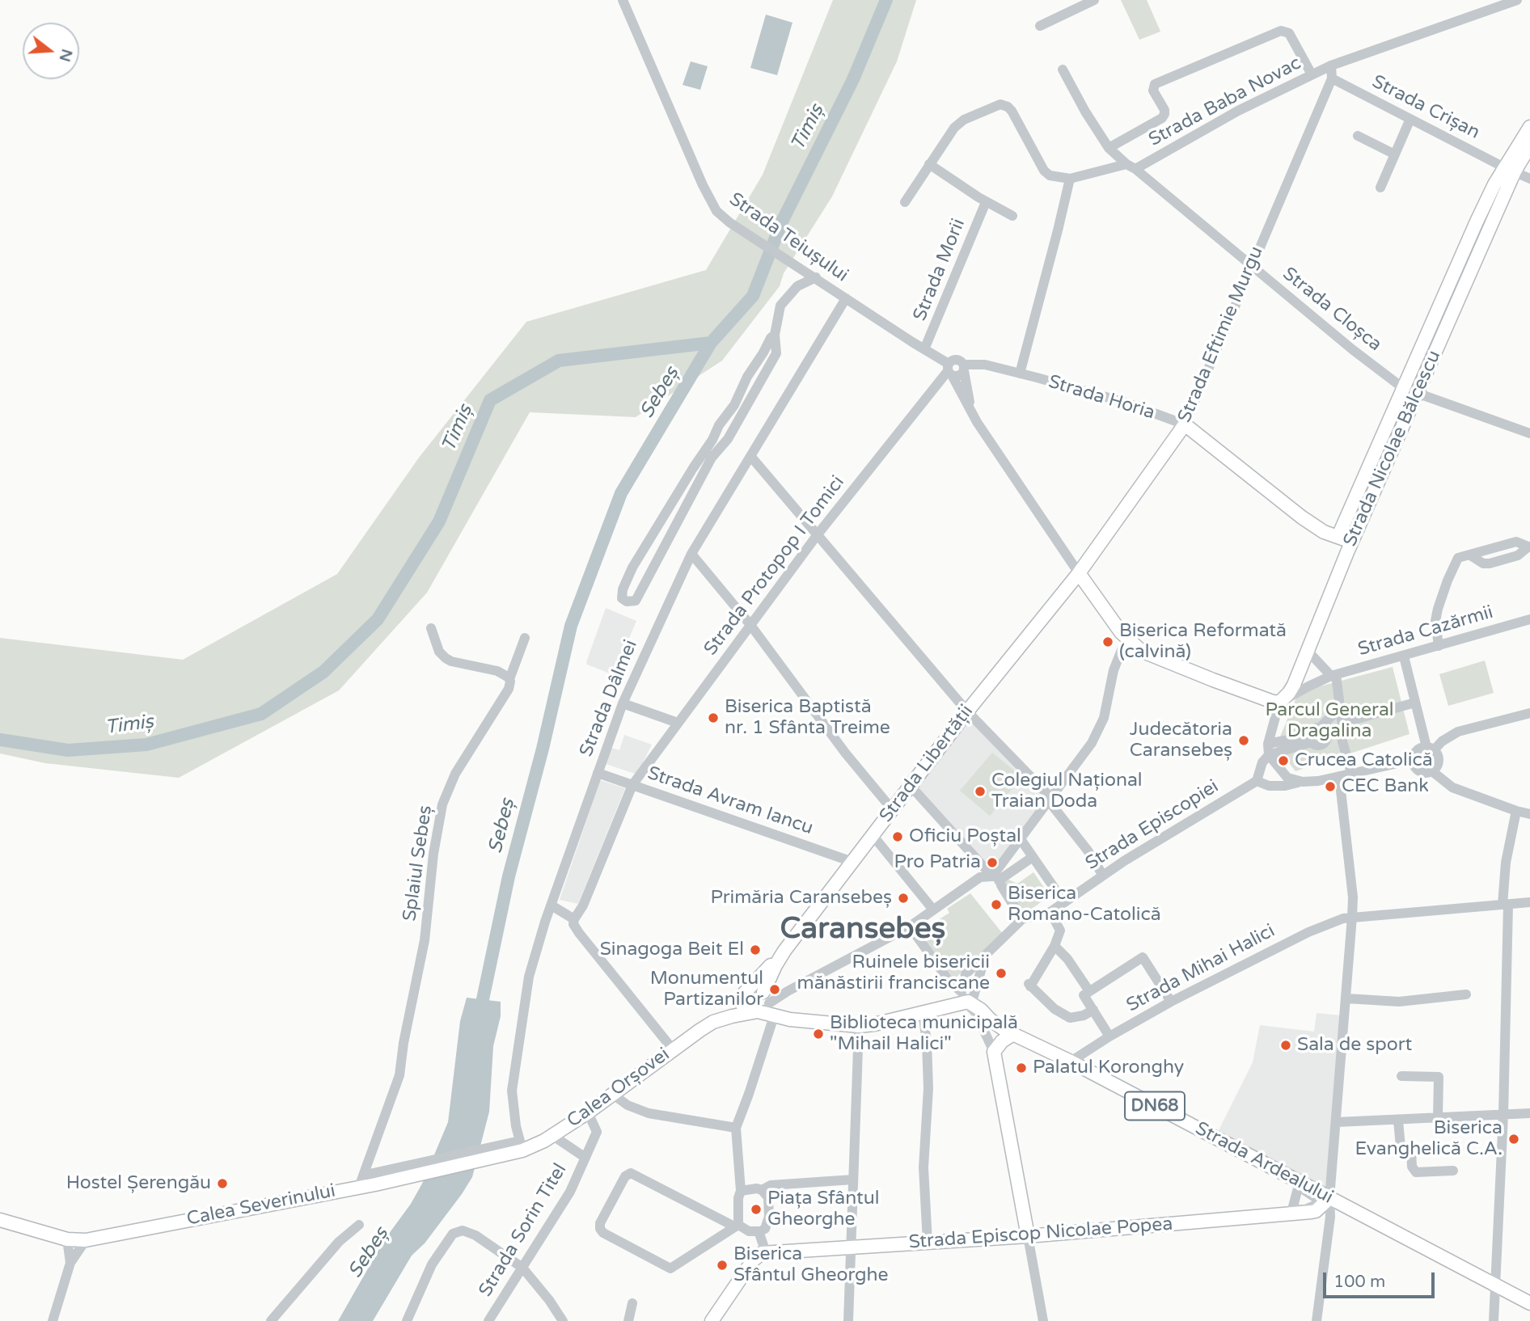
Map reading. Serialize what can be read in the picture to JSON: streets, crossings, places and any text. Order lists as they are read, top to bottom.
{
  "streets": {
    "main road": [
      "Strada Eftimie Murgu",
      "Strada Horia",
      "Strada Nicolae Bălcescu",
      "Strada Libertății",
      "Calea Orșovei",
      "DN68",
      "Strada Ardealului",
      "Calea Severinului",
      "Strada Episcop Nicolae Popea"
    ],
    "street": [
      "Strada Baba Novac",
      "Strada Crișan",
      "Strada Teiușului",
      "Strada Morii",
      "Strada Cloșca",
      "Strada Protopop I Tomici",
      "Strada Cazărmii",
      "Strada Dâlmei",
      "Strada Avram Iancu",
      "Strada Episcopiei",
      "Splaiul Sebeș",
      "Strada Mihai Halici",
      "Strada Sorin Titel"
    ]
  },
  "crossings": [
    ["Strada Baba Novac", "Strada Crișan"],
    ["Strada Baba Novac", "Strada Cloșca"],
    ["Strada Baba Novac", "Strada Eftimie Murgu"],
    ["Strada Crișan", "Strada Eftimie Murgu"],
    ["Strada Crișan", "Strada Nicolae Bălcescu"],
    ["Strada Teiușului", "Strada Morii"],
    ["Strada Teiușului", "Strada Horia"],
    ["Strada Teiușului", "Strada Protopop I Tomici"],
    ["Strada Teiușului", "Strada Dâlmei"],
    ["Strada Cloșca", "Strada Eftimie Murgu"],
    ["Strada Cloșca", "Strada Nicolae Bălcescu"],
    ["Strada Eftimie Murgu", "Strada Horia"],
    ["Strada Eftimie Murgu", "Strada Libertății"],
    ["Strada Horia", "Strada Nicolae Bălcescu"],
    ["Strada Horia", "Strada Protopop I Tomici"],
    ["Strada Nicolae Bălcescu", "Strada Cazărmii"],
    ["Strada Nicolae Bălcescu", "Strada Episcopiei"],
    ["Strada Protopop I Tomici", "Strada Avram Iancu"],
    ["Strada Dâlmei", "Strada Avram Iancu"],
    ["Strada Dâlmei", "Calea Orșovei"],
    ["Strada Dâlmei", "Calea Severinului"],
    ["Strada Libertății", "Strada Avram Iancu"],
    ["Strada Libertății", "Calea Orșovei"],
    ["Splaiul Sebeș", "Calea Severinului"],
    ["Strada Mihai Halici", "Strada Ardealului"],
    ["Calea Orșovei", "Calea Severinului"],
    ["Calea Orșovei", "Strada Sorin Titel"],
    ["Strada Ardealului", "Strada Episcop Nicolae Popea"]
  ],
  "districts": ["Caransebeș"],
  "water": ["Timiș", "Sebeș"],
  "parks": ["Parcul General Dragalina"],
  "places": [
    "Biserica Reformată (calvină)",
    "Biserica Baptistă nr. 1 Sfânta Treime",
    "Judecătoria Caransebeș",
    "Crucea Catolică",
    "CEC Bank",
    "Colegiul Național Traian Doda",
    "Oficiu Poștal",
    "Pro Patria",
    "Primăria Caransebeș",
    "Biserica Romano-Catolică",
    "Sinagoga Beit El",
    "Ruinele bisericii mănăstirii franciscane",
    "Monumentul Partizanilor",
    "Biblioteca municipală \"Mihail Halici\"",
    "Sala de sport",
    "Palatul Koronghy",
    "Biserica Evanghelică C.A.",
    "Hostel Șerengău",
    "Piața Sfântul Gheorghe",
    "Biserica Sfântul Gheorghe"
  ],
  "scale_bar": "100 m",
  "north": "right"
}
